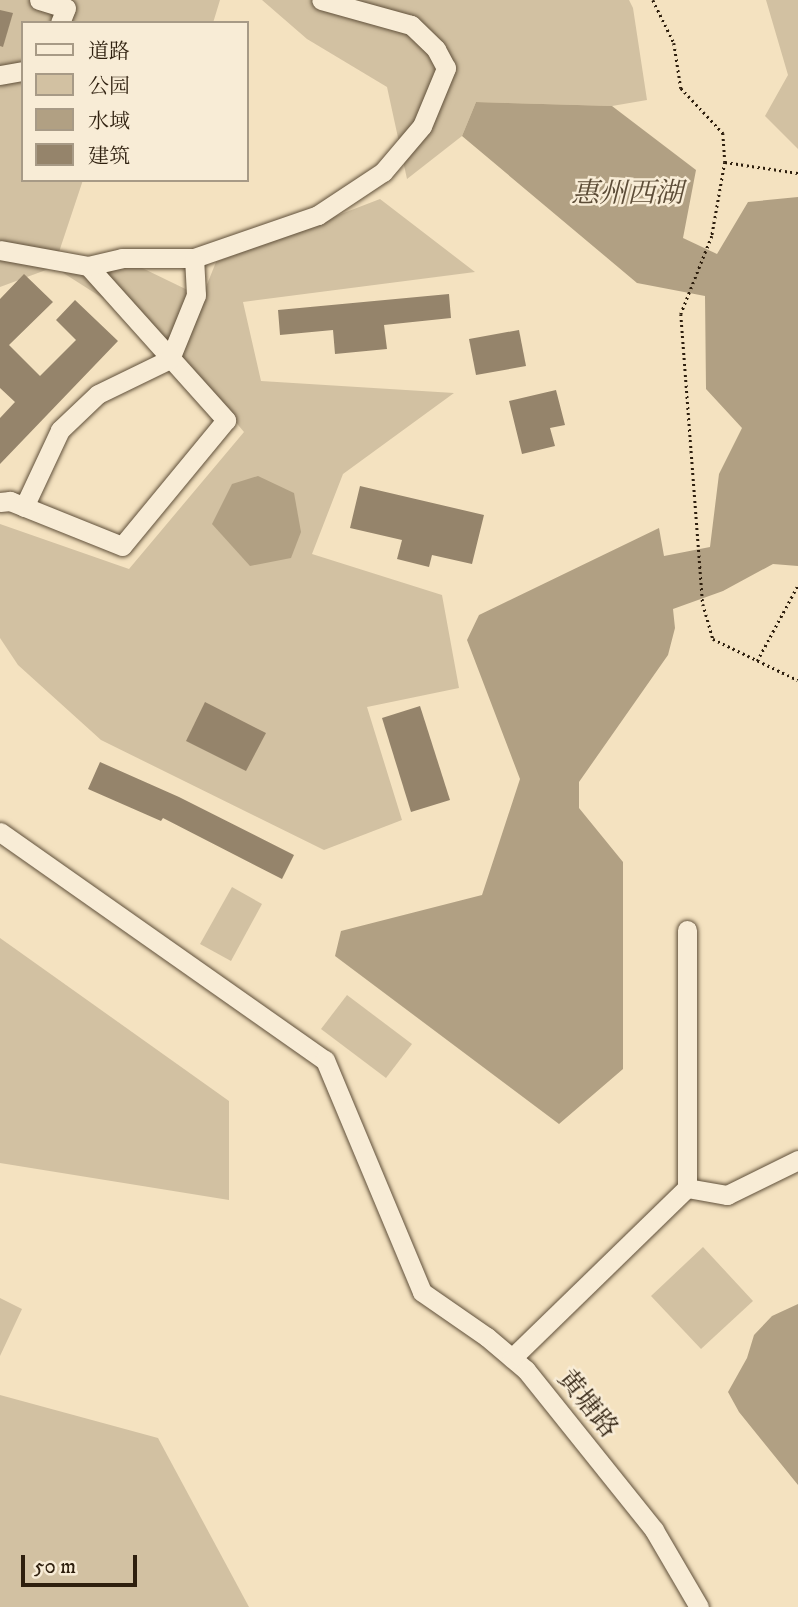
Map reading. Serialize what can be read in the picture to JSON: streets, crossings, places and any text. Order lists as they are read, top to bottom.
{
  "streets": {
    "street": ["黄塘路"]
  },
  "water": ["惠州西湖"],
  "legend": [
    "道路",
    "公园",
    "水域",
    "建筑"
  ],
  "scale_bar": "50 m"
}
